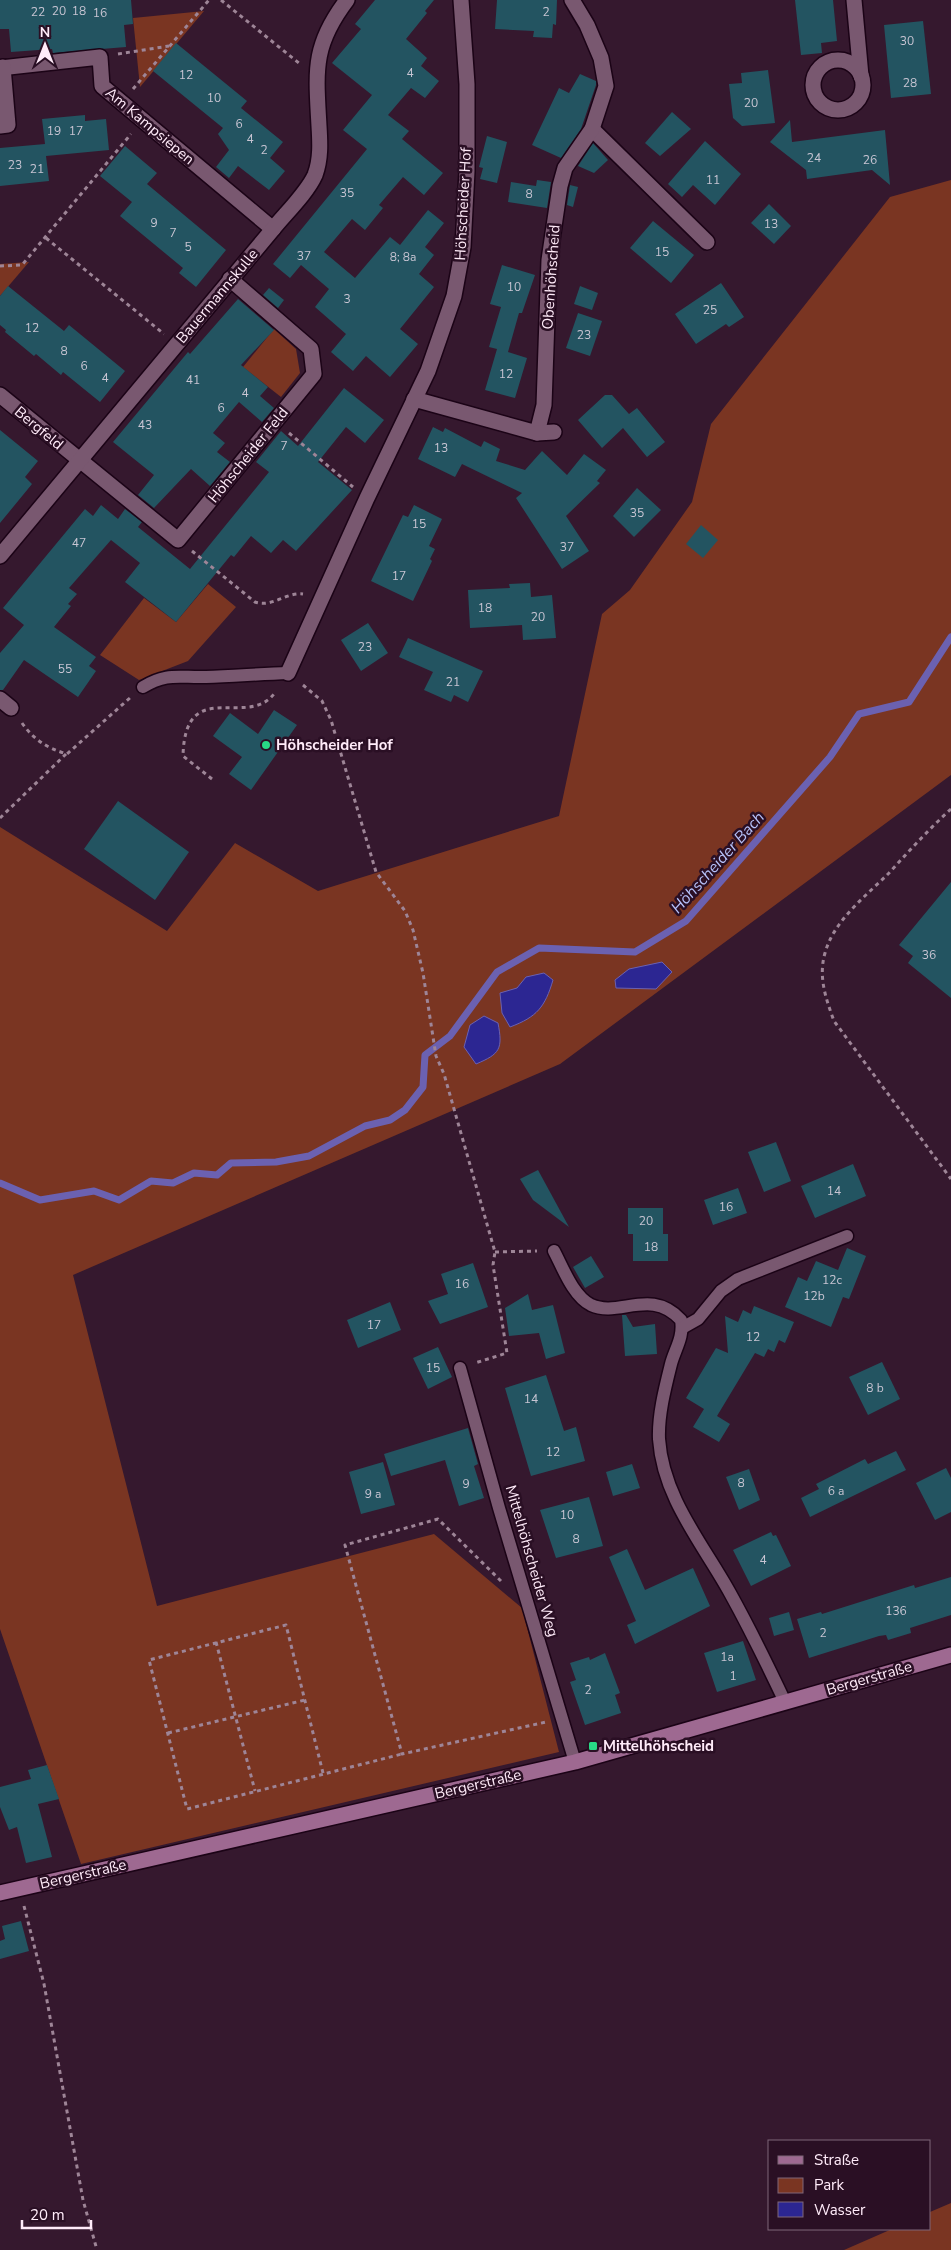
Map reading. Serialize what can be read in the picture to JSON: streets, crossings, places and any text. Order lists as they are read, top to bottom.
{
  "streets": {
    "street": [
      "Am Kampsiepen",
      "Höhscheider Hof",
      "Obenhöhscheid",
      "Bauermannskulle",
      "Bergfeld",
      "Höhscheider Feld",
      "Bergerstraße"
    ],
    "lane": ["Mittelhöhscheider Weg"]
  },
  "crossings": [
    ["Am Kampsiepen", "Bauermannskulle"],
    ["Bauermannskulle", "Bergfeld"],
    ["Bauermannskulle", "Höhscheider Feld"],
    ["Mittelhöhscheider Weg", "Bergerstraße"]
  ],
  "water": ["Höhscheider Bach"],
  "places": {
    "other": ["Höhscheider Hof"],
    "transit": ["Mittelhöhscheid"]
  },
  "house_numbers": [
    "20",
    "18",
    "22",
    "2",
    "16",
    "30",
    "4",
    "12",
    "28",
    "10",
    "20",
    "6",
    "19",
    "17",
    "4",
    "2",
    "24",
    "26",
    "23",
    "21",
    "11",
    "35",
    "8",
    "9",
    "13",
    "7",
    "5",
    "15",
    "37",
    "8; 8a",
    "10",
    "3",
    "25",
    "12",
    "23",
    "8",
    "6",
    "12",
    "4",
    "41",
    "4",
    "6",
    "43",
    "7",
    "13",
    "35",
    "15",
    "47",
    "37",
    "17",
    "18",
    "20",
    "23",
    "55",
    "21",
    "36",
    "14",
    "16",
    "20",
    "18",
    "12c",
    "16",
    "12b",
    "17",
    "12",
    "15",
    "8 b",
    "14",
    "12",
    "8",
    "9",
    "6 a",
    "9 a",
    "10",
    "8",
    "4",
    "136",
    "2",
    "1a",
    "1",
    "2"
  ],
  "legend": ["Straße", "Park", "Wasser"],
  "scale_bar": "20 m",
  "north": "top"
}
